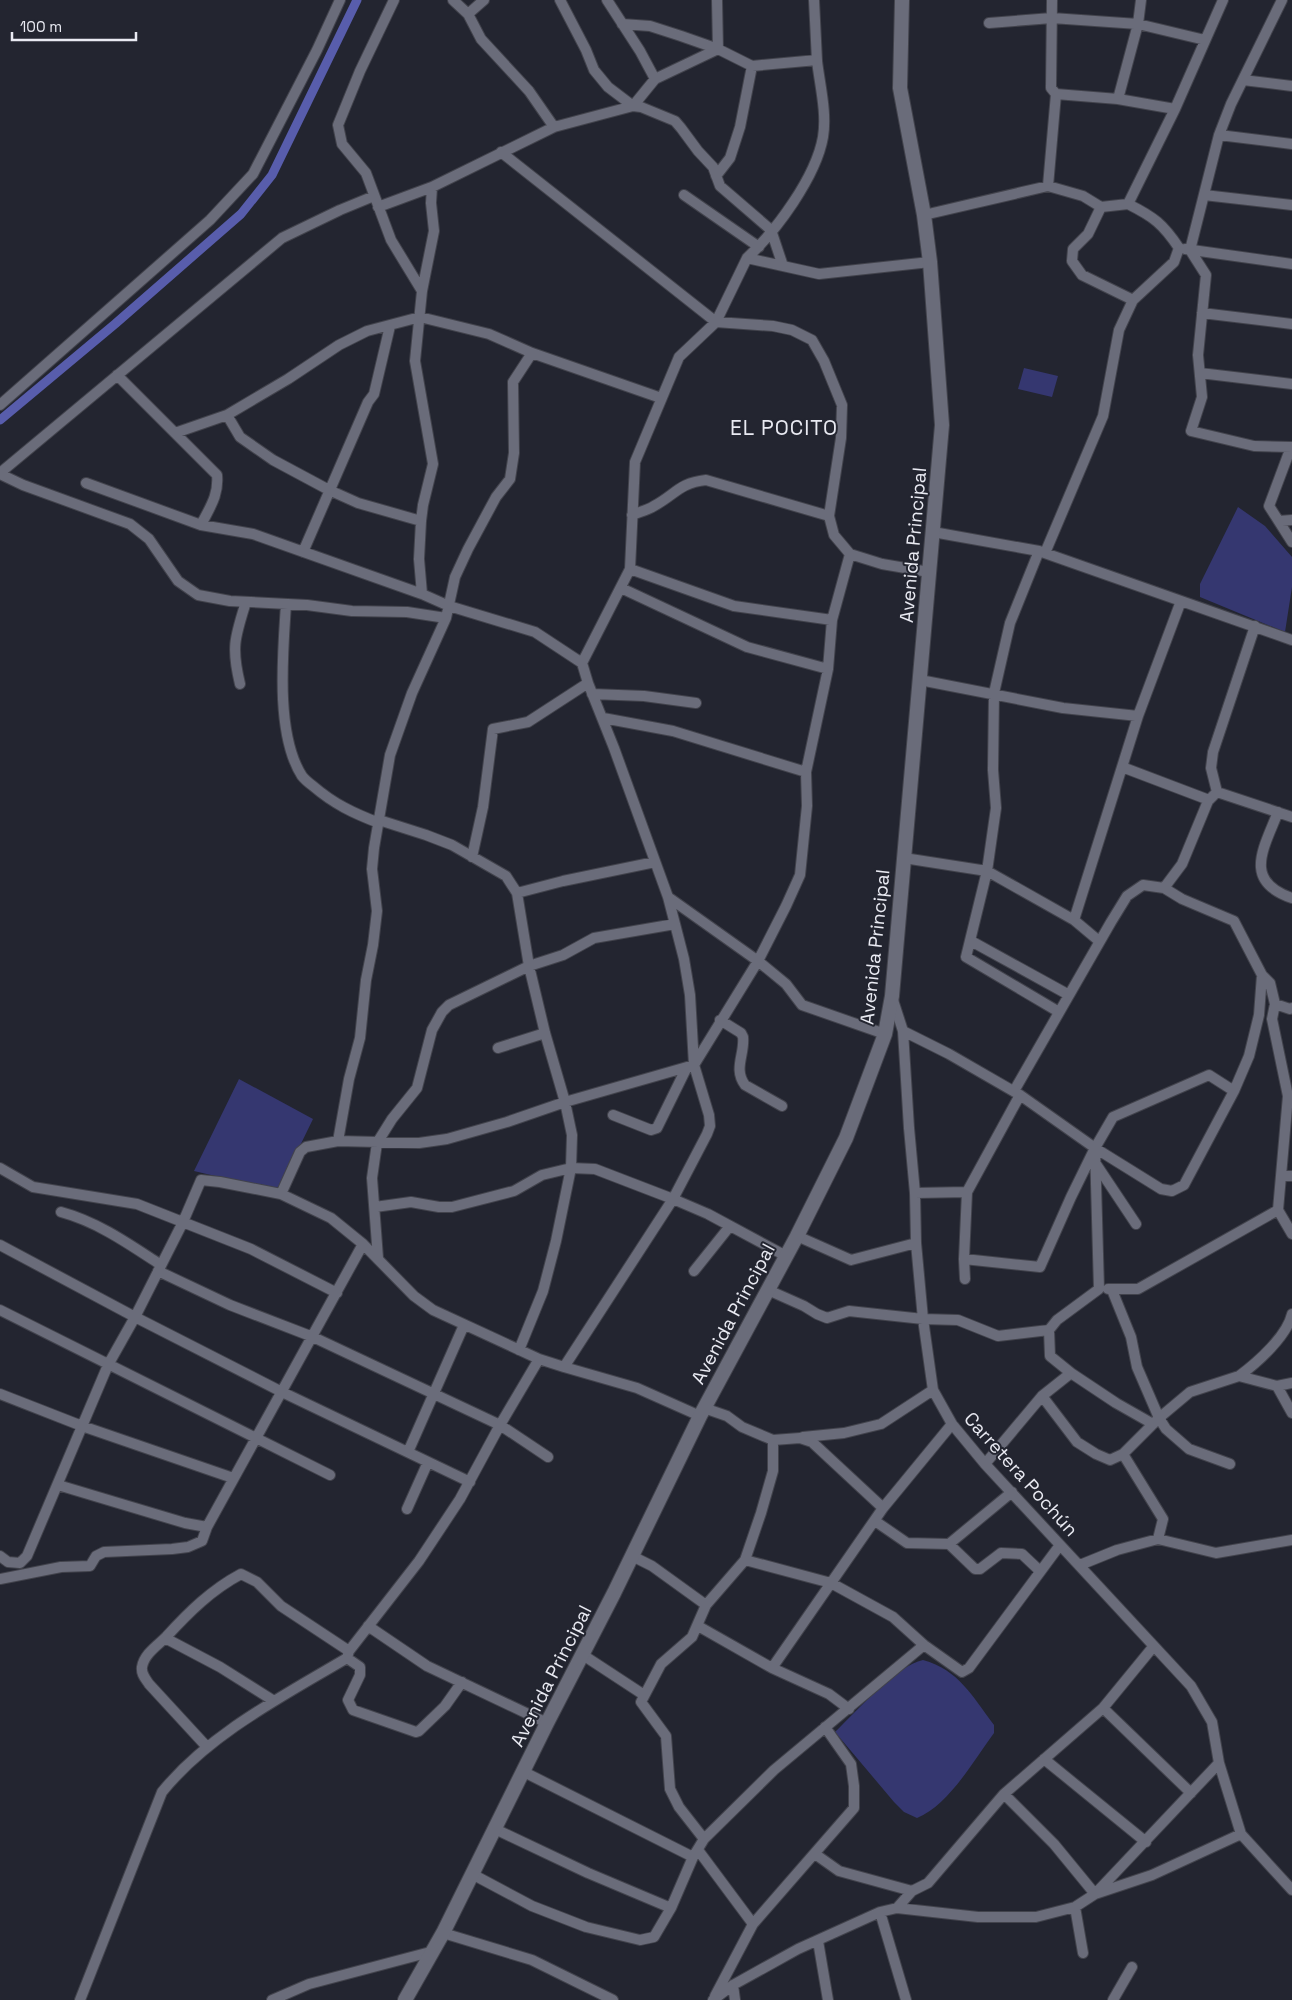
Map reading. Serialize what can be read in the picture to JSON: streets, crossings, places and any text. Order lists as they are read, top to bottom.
{
  "streets": {
    "main road": ["Avenida Principal"],
    "street": ["Carretera Pochún"]
  },
  "crossings": [
    ["Avenida Principal", "Carretera Pochún"]
  ],
  "districts": ["EL POCITO"],
  "scale_bar": "100 m"
}
